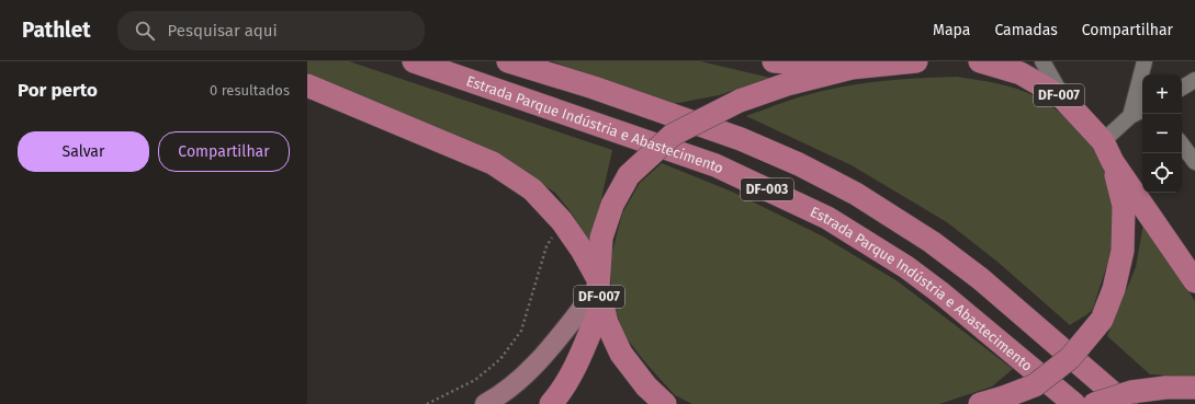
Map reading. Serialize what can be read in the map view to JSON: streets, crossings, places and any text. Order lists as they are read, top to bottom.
{
  "streets": {
    "highway": ["DF-007", "Estrada Parque Indústria e Abastecimento", "DF-003"]
  },
  "page": {
    "header": "Pathlet",
    "search": "Pesquisar aqui",
    "nav": ["Mapa", "Camadas", "Compartilhar"],
    "heading": ["Por perto", "0 resultados"],
    "map_buttons": ["+", "−"],
    "buttons": ["Salvar", "Compartilhar"]
  }
}
